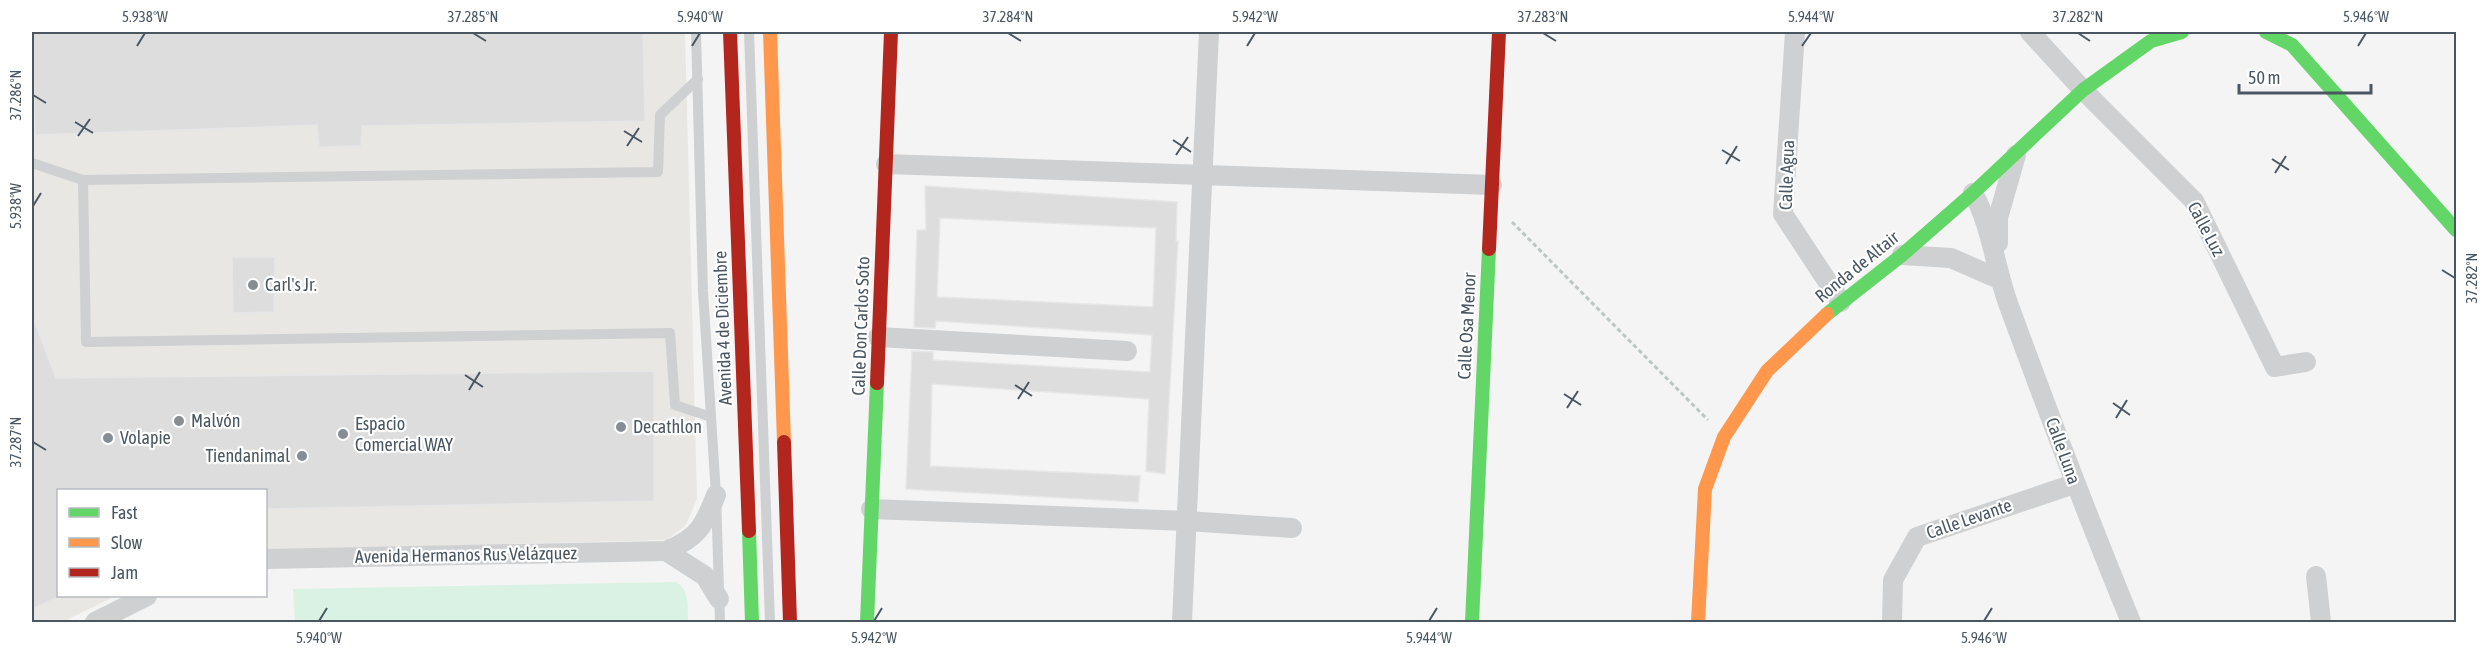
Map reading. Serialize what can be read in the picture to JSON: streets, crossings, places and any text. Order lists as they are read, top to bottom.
{
  "streets": {
    "street": [
      "Calle Agua",
      "Calle Luz",
      "Ronda de Altair",
      "Calle Don Carlos Soto",
      "Calle Osa Menor",
      "Avenida 4 de Diciembre",
      "Calle Luna",
      "Calle Levante",
      "Avenida Hermanos Rus Velázquez"
    ]
  },
  "crossings": [
    ["Calle Agua", "Ronda de Altair"],
    ["Calle Luz", "Ronda de Altair"],
    ["Ronda de Altair", "Calle Luna"],
    ["Calle Luna", "Calle Levante"]
  ],
  "places": [
    "Carl's Jr.",
    "Malvón",
    "Decathlon",
    "Espacio Comercial WAY",
    "Volapie",
    "Tiendanimal"
  ],
  "legend": ["Fast", "Slow", "Jam"],
  "scale_bar": "50 m",
  "coordinates": [
    "5.938°W",
    "37.285°N",
    "5.940°W",
    "37.284°N",
    "5.942°W",
    "37.283°N",
    "5.944°W",
    "37.282°N",
    "5.946°W",
    "37.286°N",
    "37.287°N"
  ]
}
